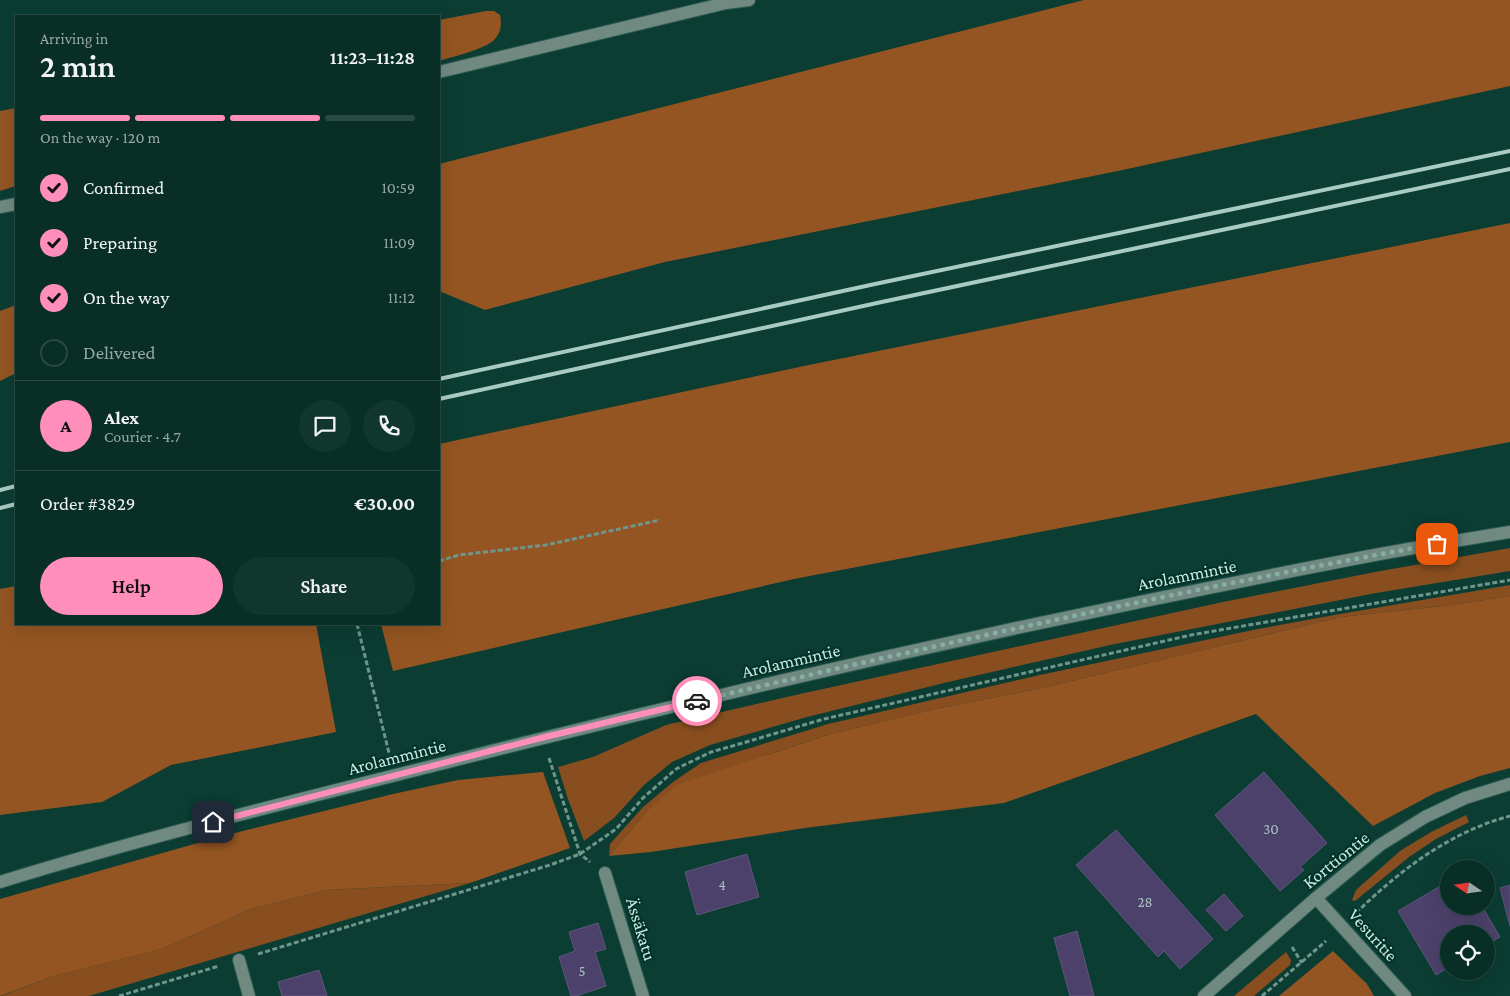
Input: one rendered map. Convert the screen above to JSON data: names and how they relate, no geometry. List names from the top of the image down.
{
  "streets": {
    "street": [
      "Arolammintie",
      "Korttiontie",
      "Ässäkatu",
      "Vesuritie"
    ]
  },
  "crossings": [
    ["Korttiontie", "Vesuritie"]
  ],
  "house_numbers": [
    "30",
    "4",
    "28",
    "5"
  ],
  "north": "left",
  "page": {
    "heading": ["2 min", "Arriving in", "11:23–11:28"],
    "panel": [
      "Alex",
      "Courier · 4.7",
      "Order #3829",
      "€30.00"
    ],
    "bar": "On the way · 120 m",
    "list": [
      ["Confirmed", "10:59"],
      ["Preparing", "11:09"],
      ["On the way", "11:12"],
      "Delivered"
    ],
    "round": "A",
    "buttons": ["Help", "Share"]
  }
}
